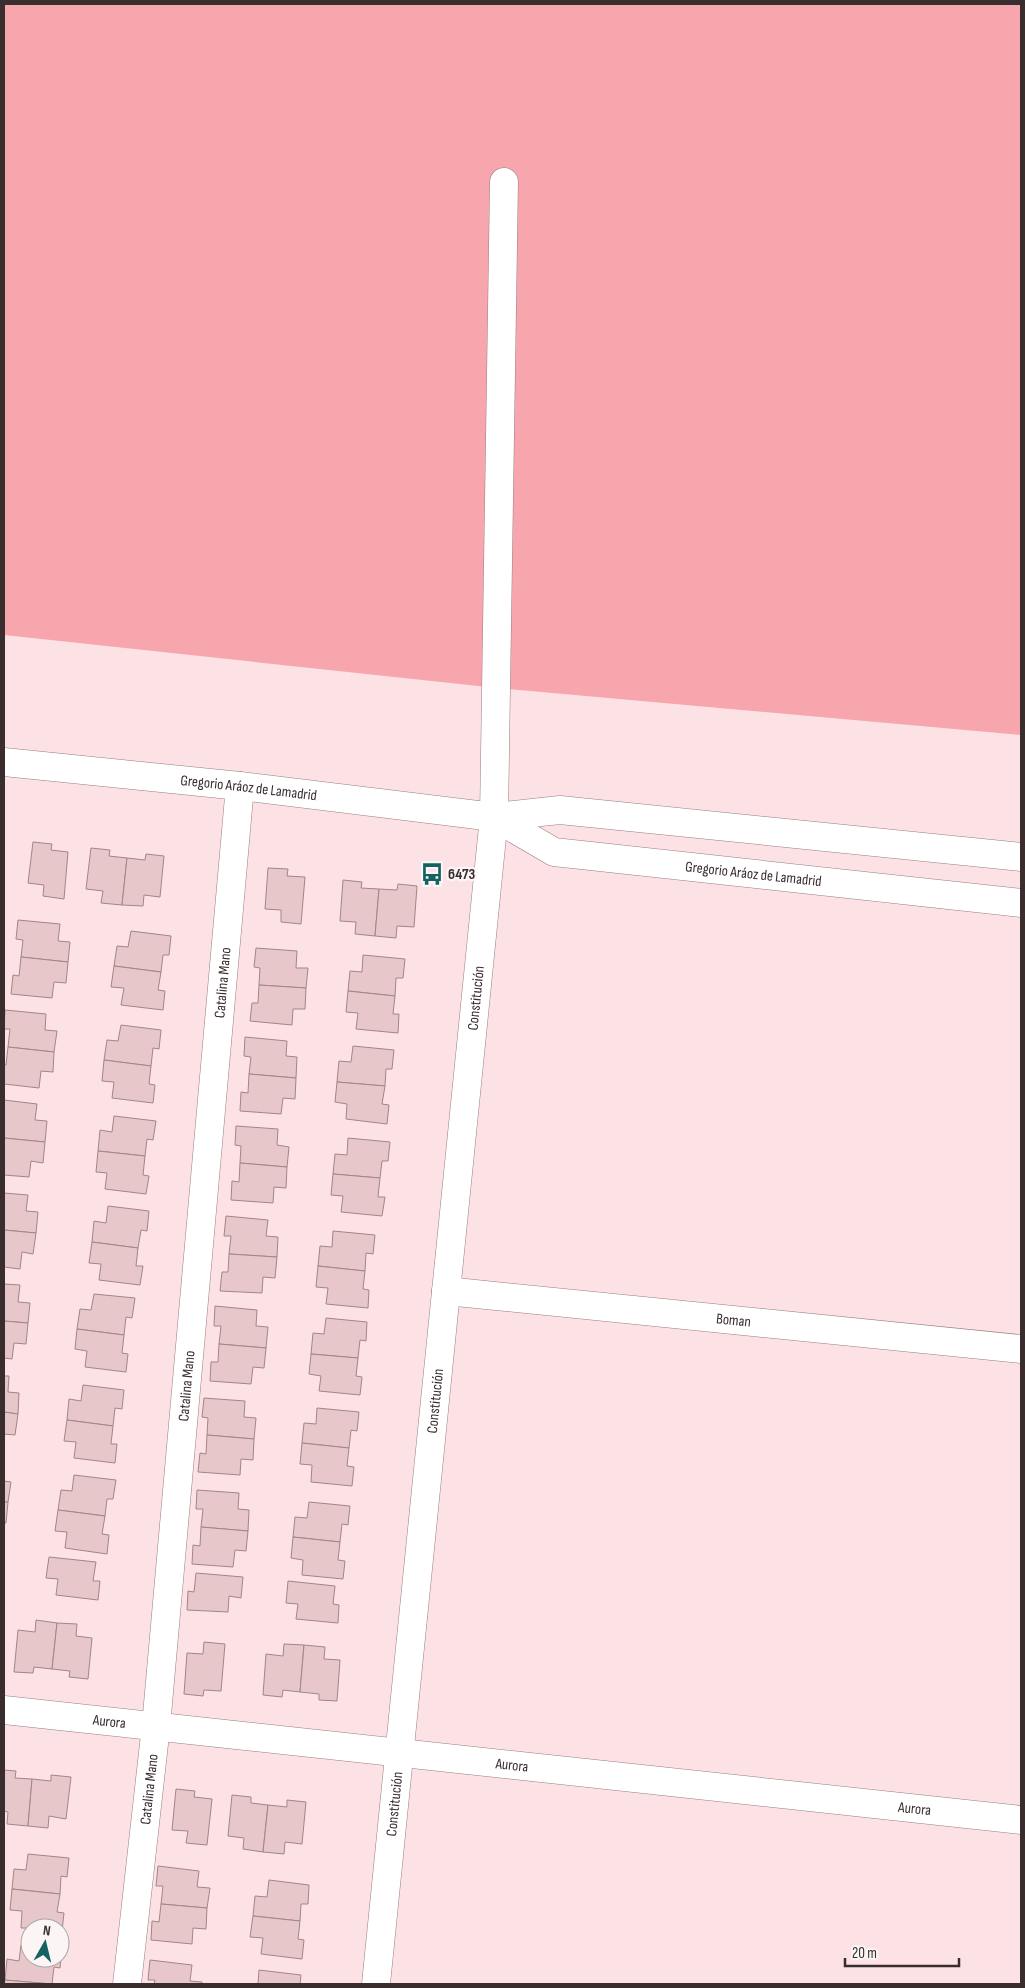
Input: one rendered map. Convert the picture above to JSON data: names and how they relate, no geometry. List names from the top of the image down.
{
  "streets": {
    "street": [
      "Gregorio Aráoz de Lamadrid",
      "Catalina Mano",
      "Constitución",
      "Boman",
      "Aurora"
    ]
  },
  "crossings": [
    ["Gregorio Aráoz de Lamadrid", "Catalina Mano"],
    ["Gregorio Aráoz de Lamadrid", "Constitución"],
    ["Catalina Mano", "Aurora"],
    ["Constitución", "Boman"],
    ["Constitución", "Aurora"]
  ],
  "places": {
    "bus stop": ["6473"]
  },
  "scale_bar": "20 m",
  "north": "top"
}
